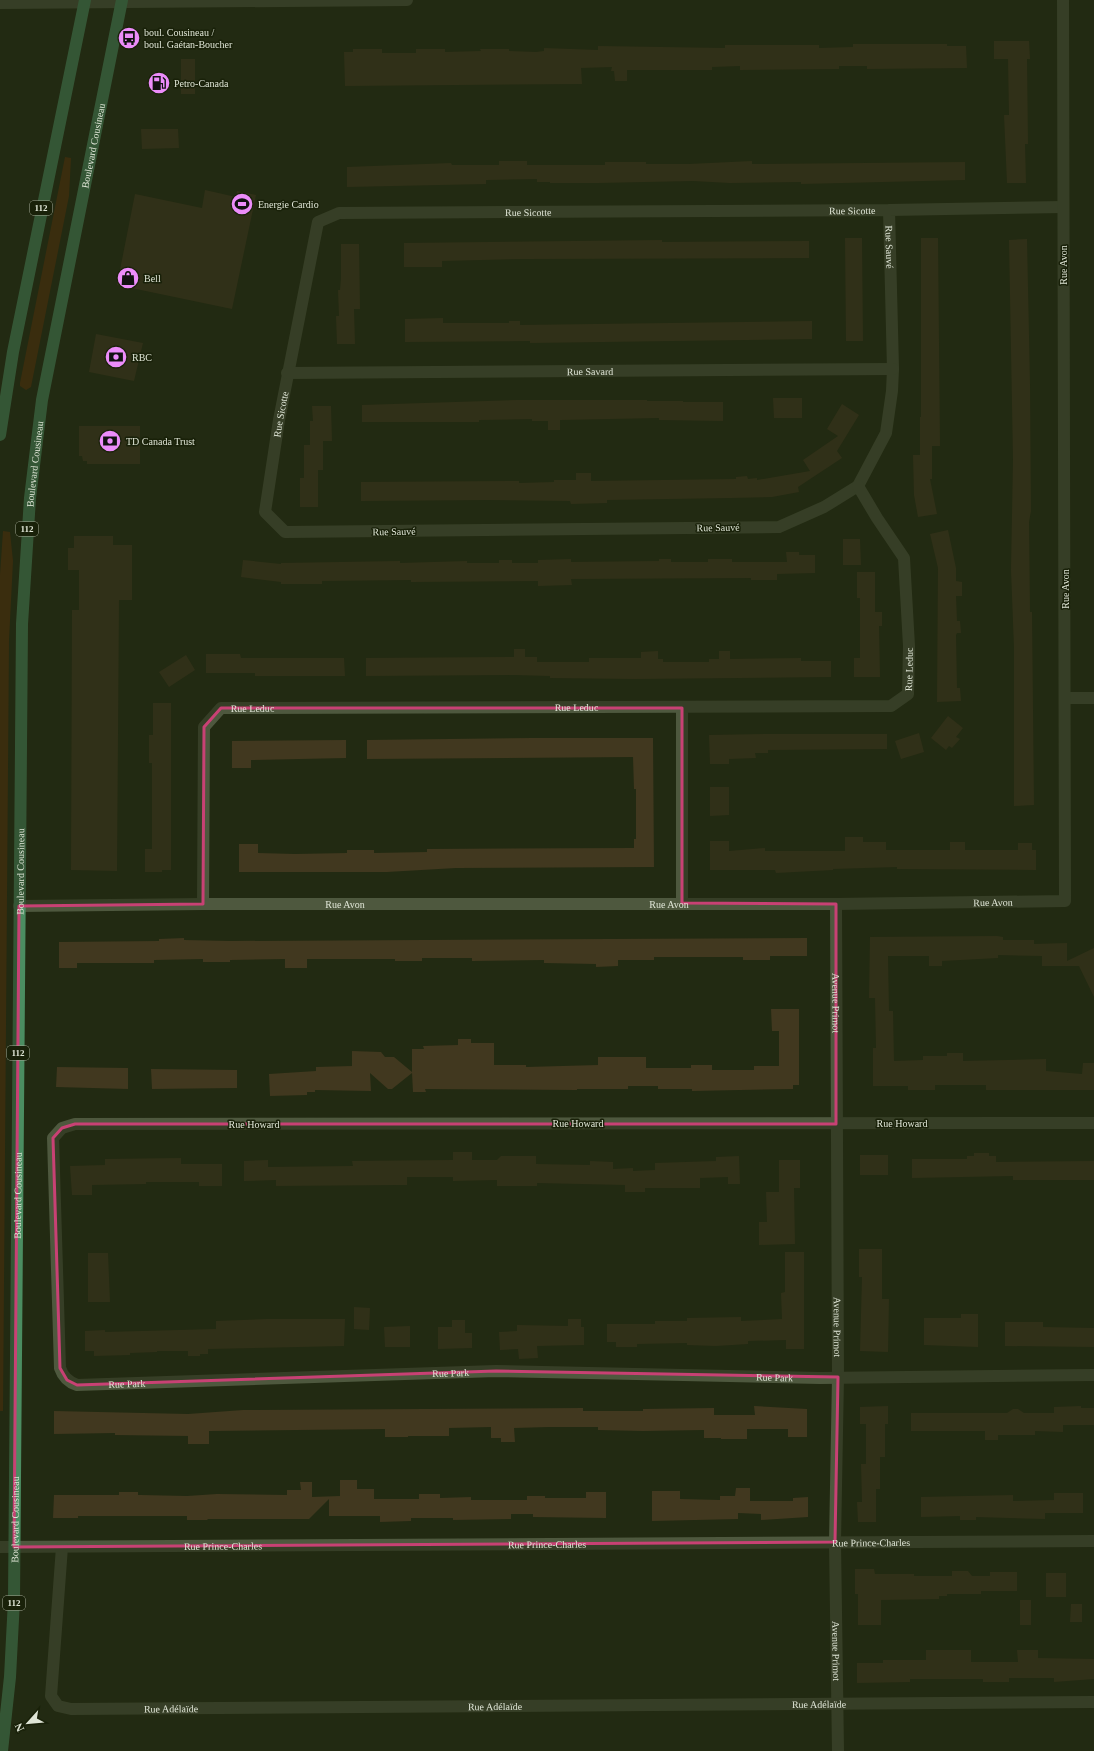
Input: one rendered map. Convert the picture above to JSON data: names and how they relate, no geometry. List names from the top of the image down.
{
  "streets": {
    "main road": ["Boulevard Cousineau", "112"],
    "street": [
      "Rue Sicotte",
      "Rue Sauvé",
      "Rue Avon",
      "Rue Savard",
      "Rue Leduc",
      "Avenue Primot",
      "Rue Howard",
      "Rue Park",
      "Rue Prince-Charles",
      "Rue Adélaïde"
    ]
  },
  "crossings": [
    ["Boulevard Cousineau", "Rue Avon"],
    ["Boulevard Cousineau", "Rue Prince-Charles"],
    ["Rue Sicotte", "Rue Sauvé"],
    ["Rue Sicotte", "Rue Avon"],
    ["Rue Sicotte", "Rue Savard"],
    ["Rue Sauvé", "Rue Savard"],
    ["Rue Sauvé", "Rue Leduc"],
    ["Rue Avon", "Rue Leduc"],
    ["Rue Avon", "Avenue Primot"],
    ["Avenue Primot", "Rue Howard"],
    ["Avenue Primot", "Rue Park"],
    ["Avenue Primot", "Rue Prince-Charles"],
    ["Avenue Primot", "Rue Adélaïde"],
    ["Rue Howard", "Rue Park"],
    ["Rue Prince-Charles", "Rue Adélaïde"]
  ],
  "places": {
    "bus stop": ["boul. Cousineau / boul. Gaétan-Boucher"],
    "fuel station": ["Petro-Canada"],
    "sports": ["Energie Cardio"],
    "shop": ["Bell"],
    "bank": ["RBC", "TD Canada Trust"]
  },
  "north": "bottom left"
}
